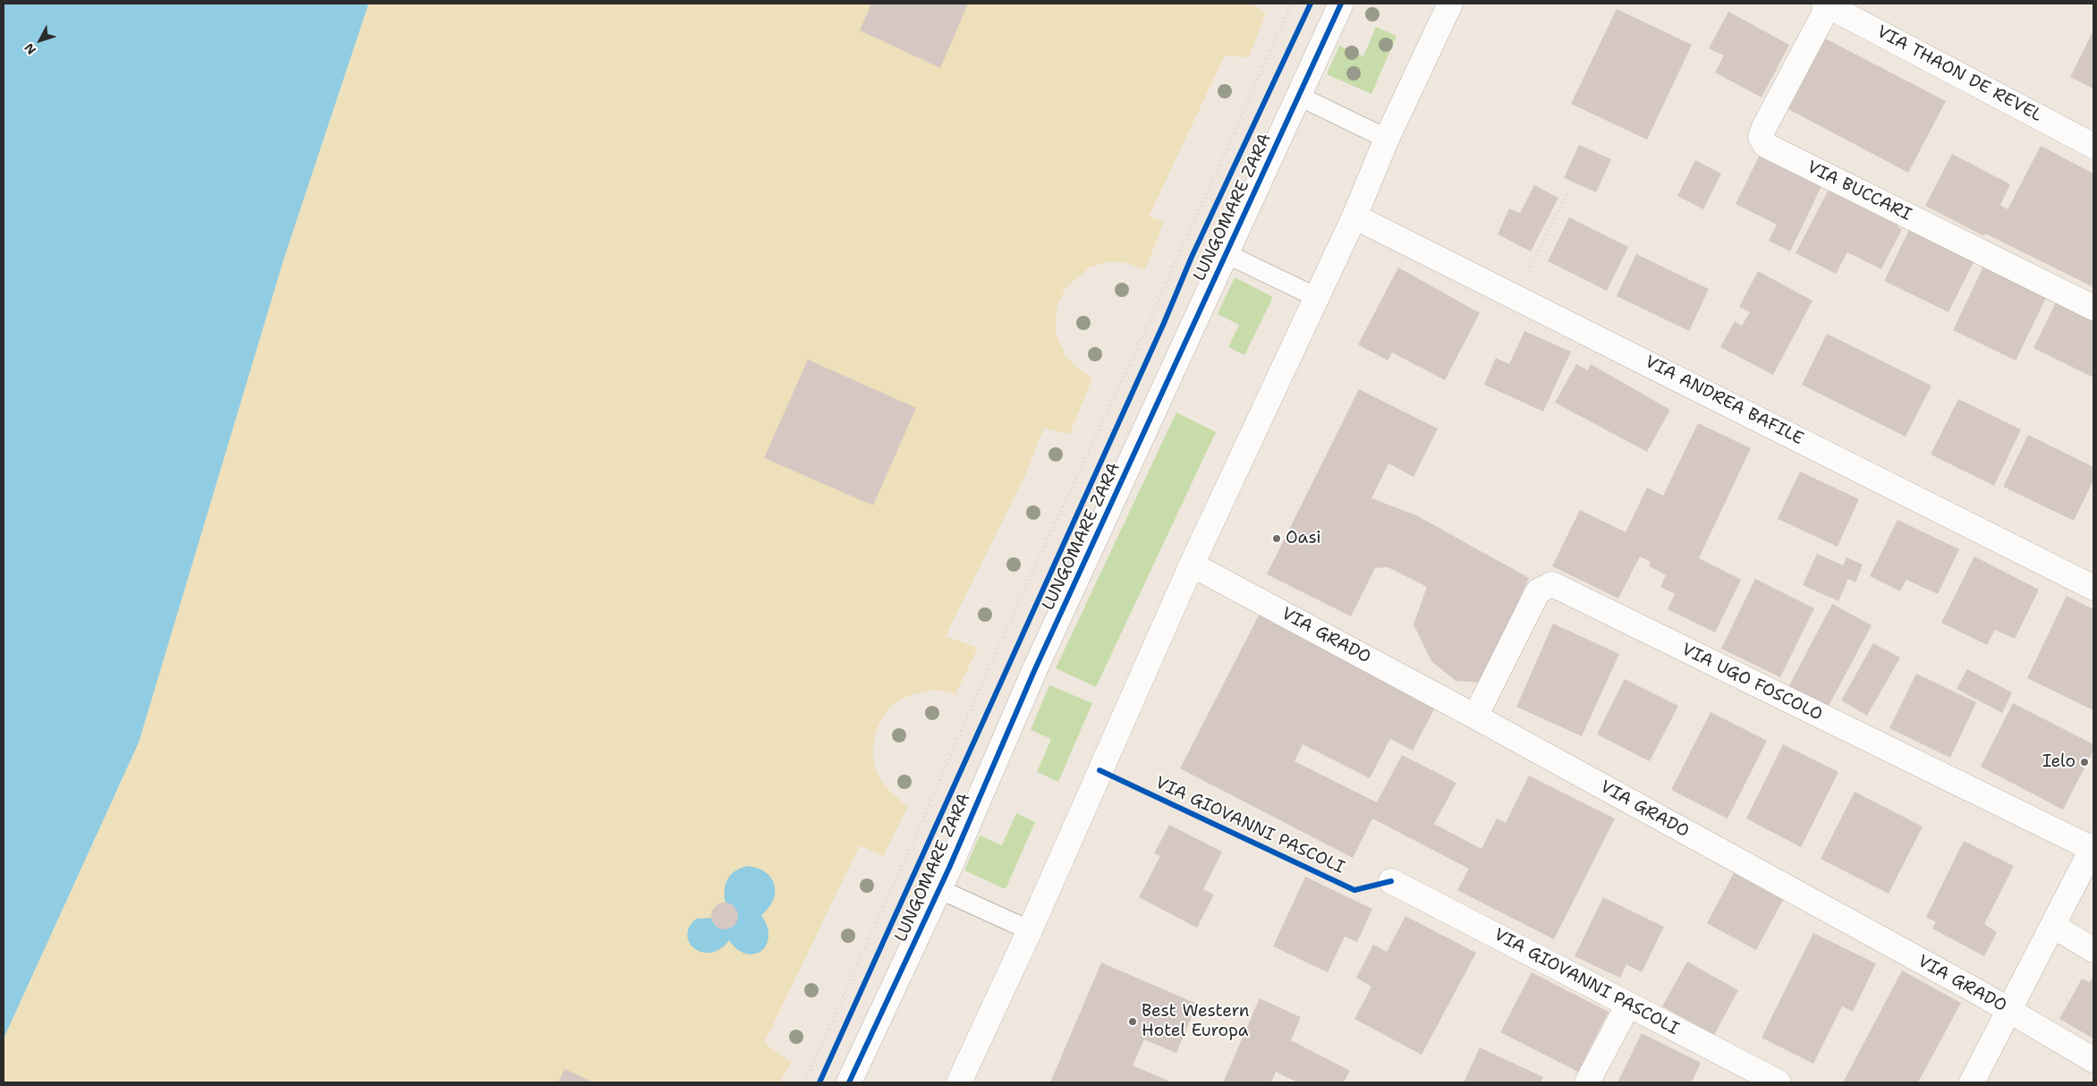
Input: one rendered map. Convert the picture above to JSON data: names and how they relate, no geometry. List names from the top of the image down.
{
  "streets": {
    "street": [
      "VIA THAON DE REVEL",
      "VIA BUCCARI",
      "LUNGOMARE ZARA",
      "VIA ANDREA BAFILE",
      "VIA GRADO",
      "VIA UGO FOSCOLO",
      "VIA GIOVANNI PASCOLI"
    ]
  },
  "crossings": [
    ["VIA THAON DE REVEL", "VIA BUCCARI"],
    ["VIA GRADO", "VIA UGO FOSCOLO"]
  ],
  "places": ["Oasi", "Ielo", "Best Western Hotel Europa"],
  "north": "bottom left"
}
